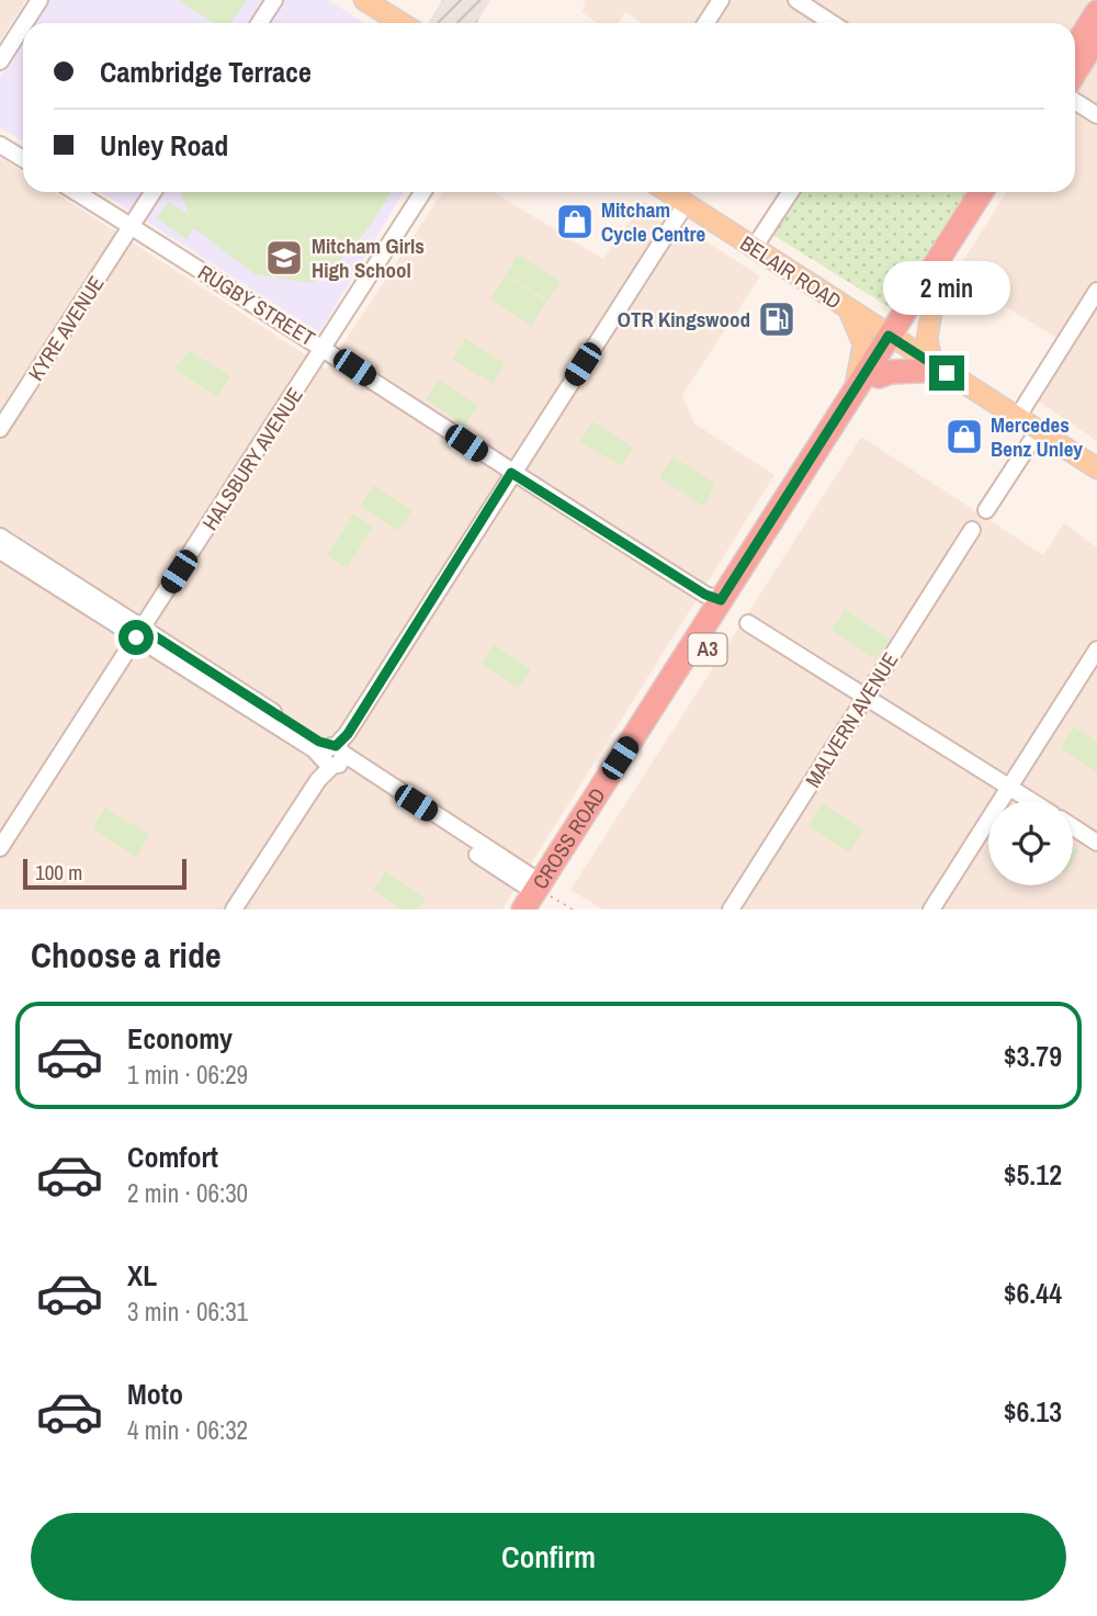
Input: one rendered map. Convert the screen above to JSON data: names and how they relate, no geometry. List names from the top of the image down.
{
  "streets": {
    "highway": ["A3", "CROSS ROAD"],
    "main road": ["BELAIR ROAD"],
    "street": [
      "RUGBY STREET",
      "KYRE AVENUE",
      "HALSBURY AVENUE",
      "MALVERN AVENUE"
    ]
  },
  "crossings": [
    ["BELAIR ROAD", "CROSS ROAD"],
    ["RUGBY STREET", "KYRE AVENUE"],
    ["RUGBY STREET", "HALSBURY AVENUE"],
    ["RUGBY STREET", "CROSS ROAD"]
  ],
  "places": {
    "shop": ["Mitcham Cycle Centre", "Mercedes Benz Unley"],
    "school or university": ["Mitcham Girls High School"],
    "fuel station": ["OTR Kingswood"]
  },
  "scale_bar": "100 m",
  "page": {
    "banner": ["Cambridge Terrace", "Unley Road"],
    "bubble": "2 min",
    "scale": "100 m",
    "heading": "Choose a ride",
    "list": [
      {
        "name": "Economy",
        "note": "1 min · 06:29",
        "value": "$3.79"
      },
      {
        "name": "Comfort",
        "note": "2 min · 06:30",
        "value": "$5.12"
      },
      {
        "name": "XL",
        "note": "3 min · 06:31",
        "value": "$6.44"
      },
      {
        "name": "Moto",
        "note": "4 min · 06:32",
        "value": "$6.13"
      }
    ],
    "buttons": "Confirm"
  }
}
